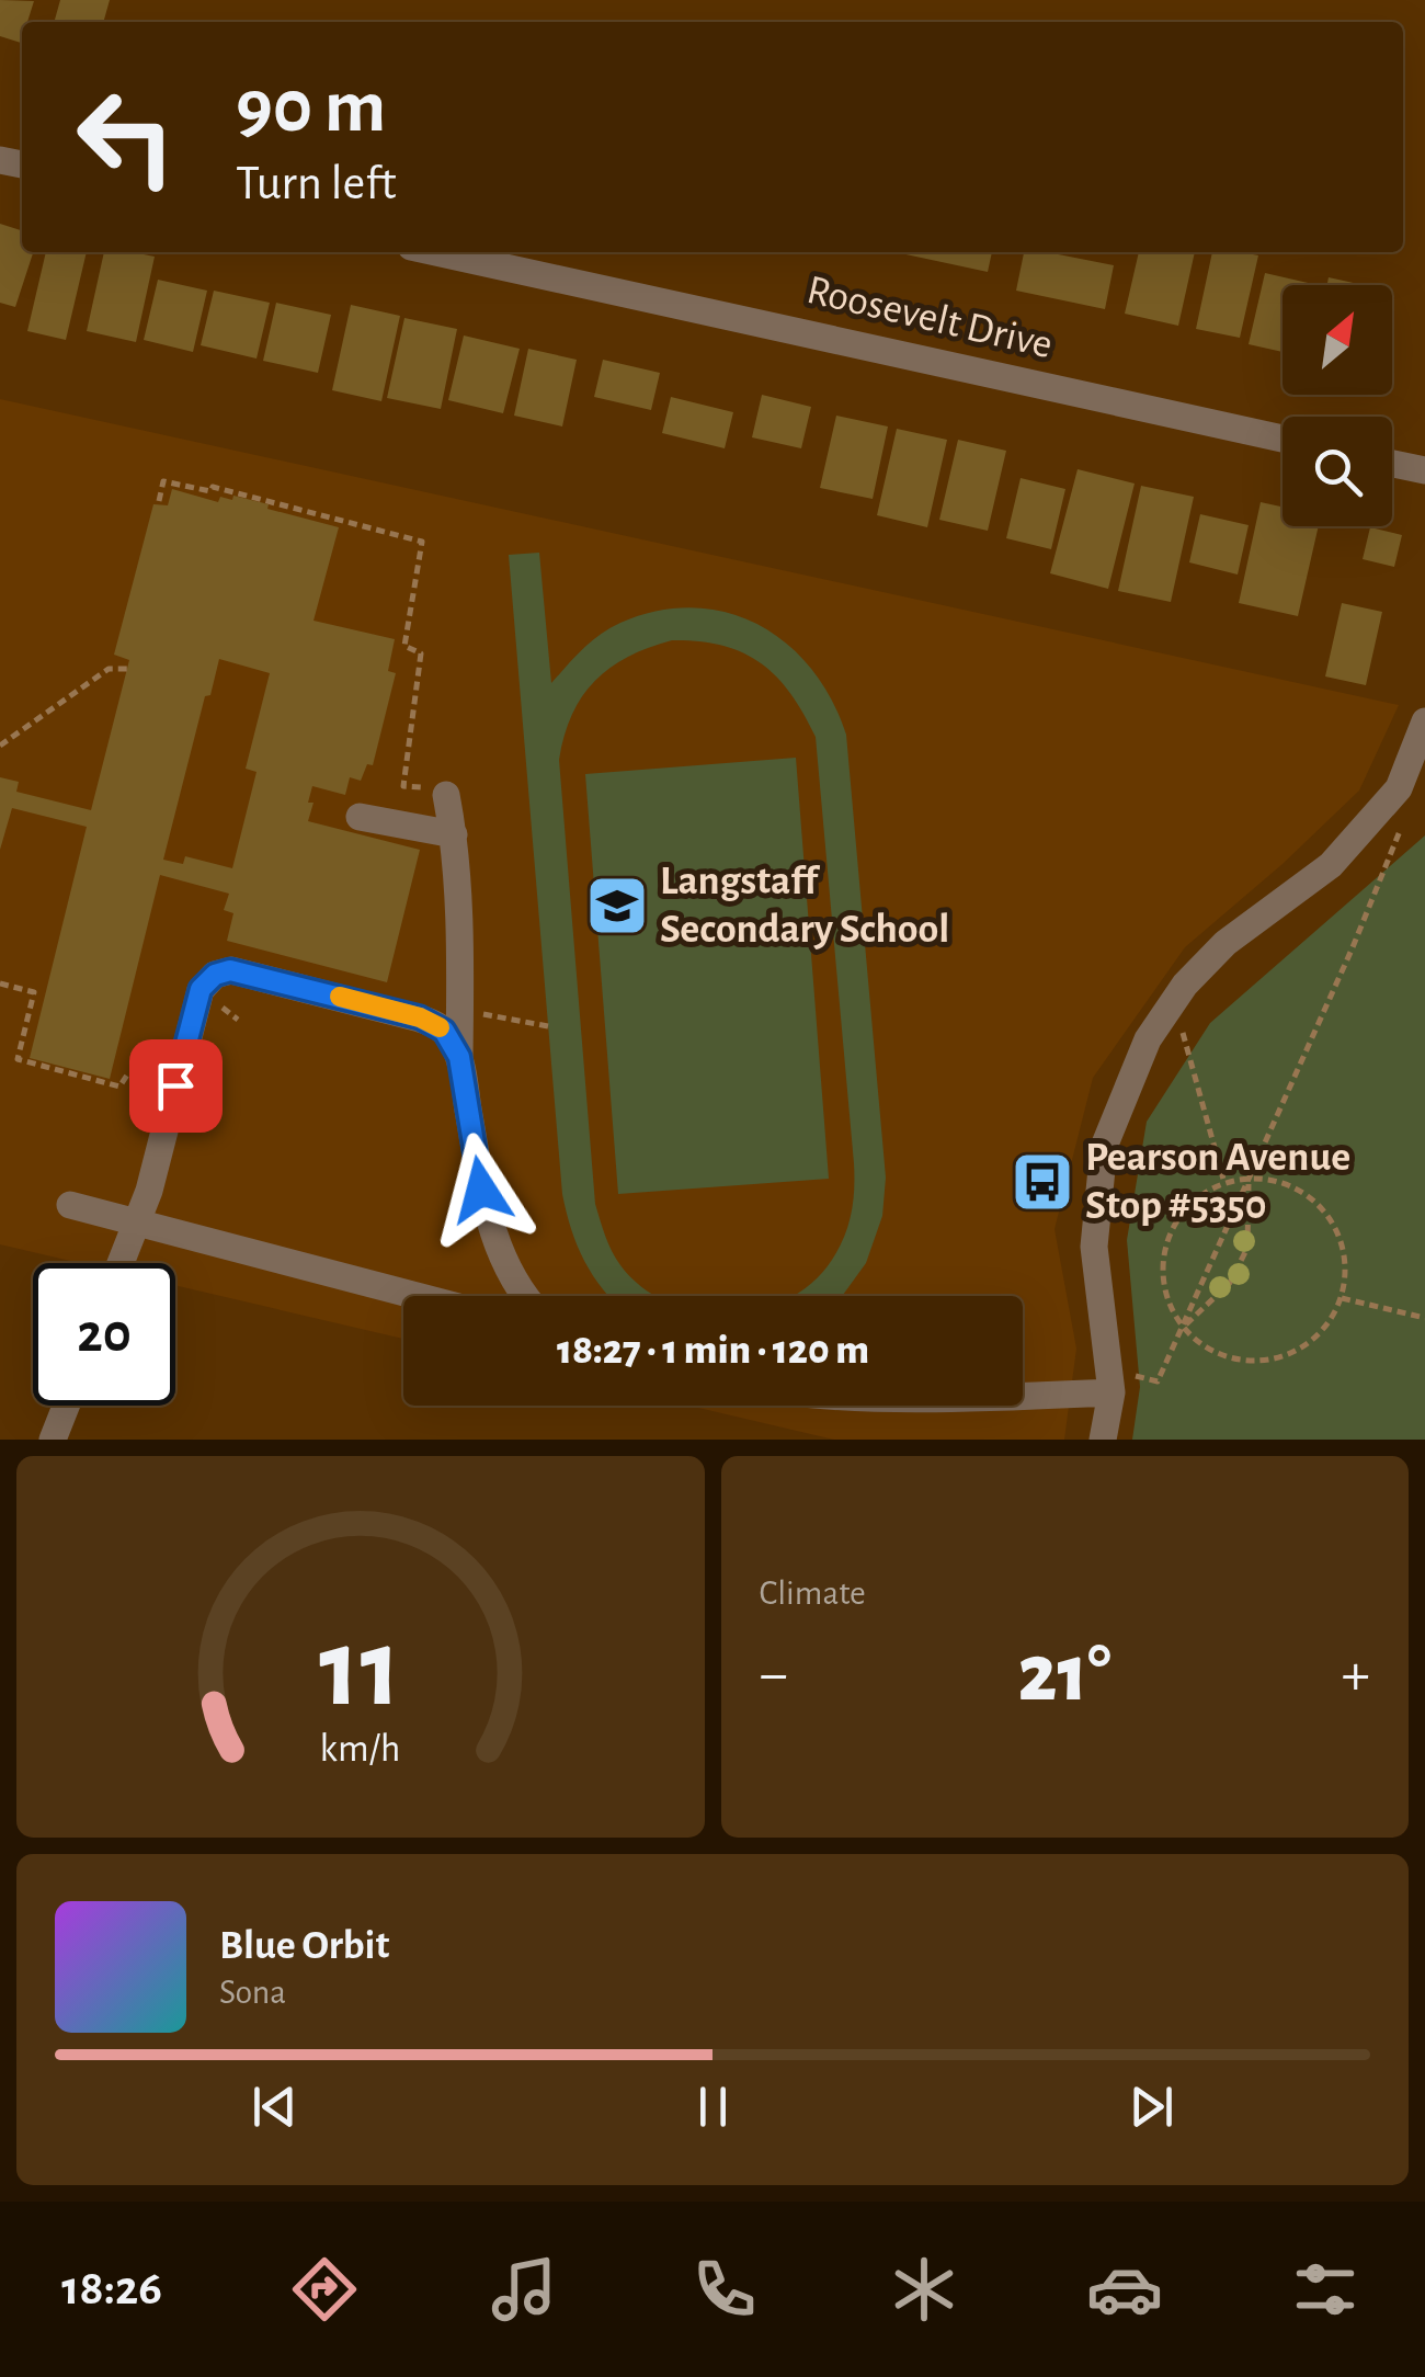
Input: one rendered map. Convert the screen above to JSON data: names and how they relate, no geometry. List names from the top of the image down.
{
  "streets": {
    "street": ["Roosevelt Drive"]
  },
  "places": {
    "school or university": ["Langstaff Secondary School"],
    "bus stop": ["Pearson Avenue Stop #5350"]
  },
  "north": "top right",
  "page": {
    "turn": ["90 m", "Turn left"],
    "limit": "20",
    "trip": "18:27 · 1 min · 120 m",
    "tile": "Climate",
    "heat": ["−", "21°", "+"],
    "song": ["Blue Orbit", "Sona"],
    "tabs": "18:26",
    "gauge": ["11", "km/h"]
  }
}
